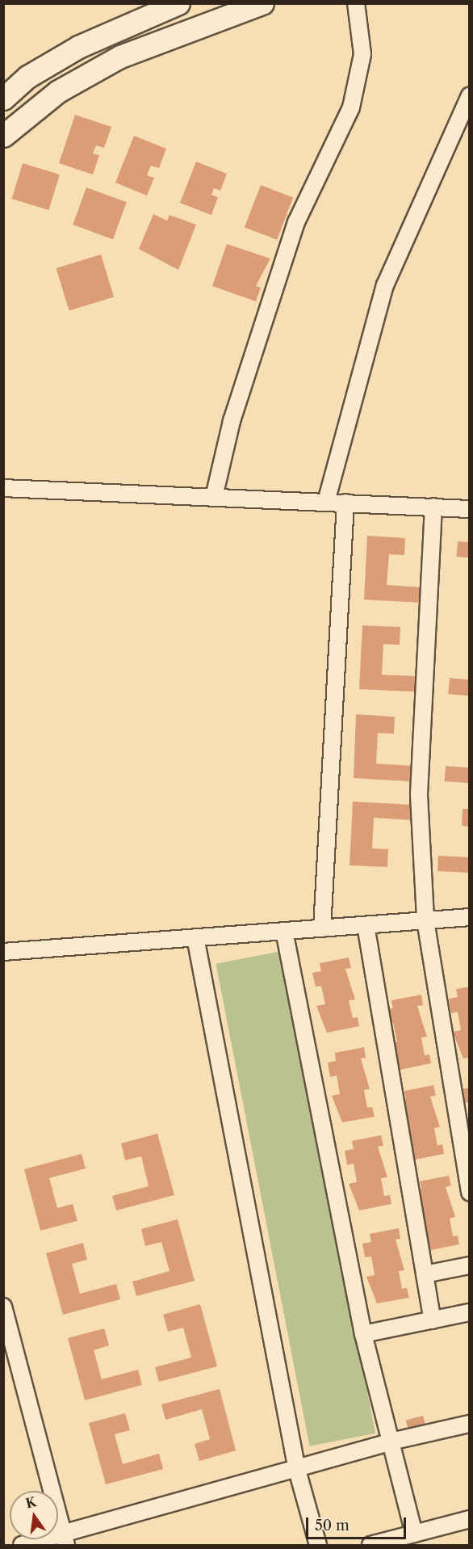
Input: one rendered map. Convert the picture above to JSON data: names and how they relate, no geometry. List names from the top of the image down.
{
  "scale_bar": "50 m",
  "north": "top"
}
